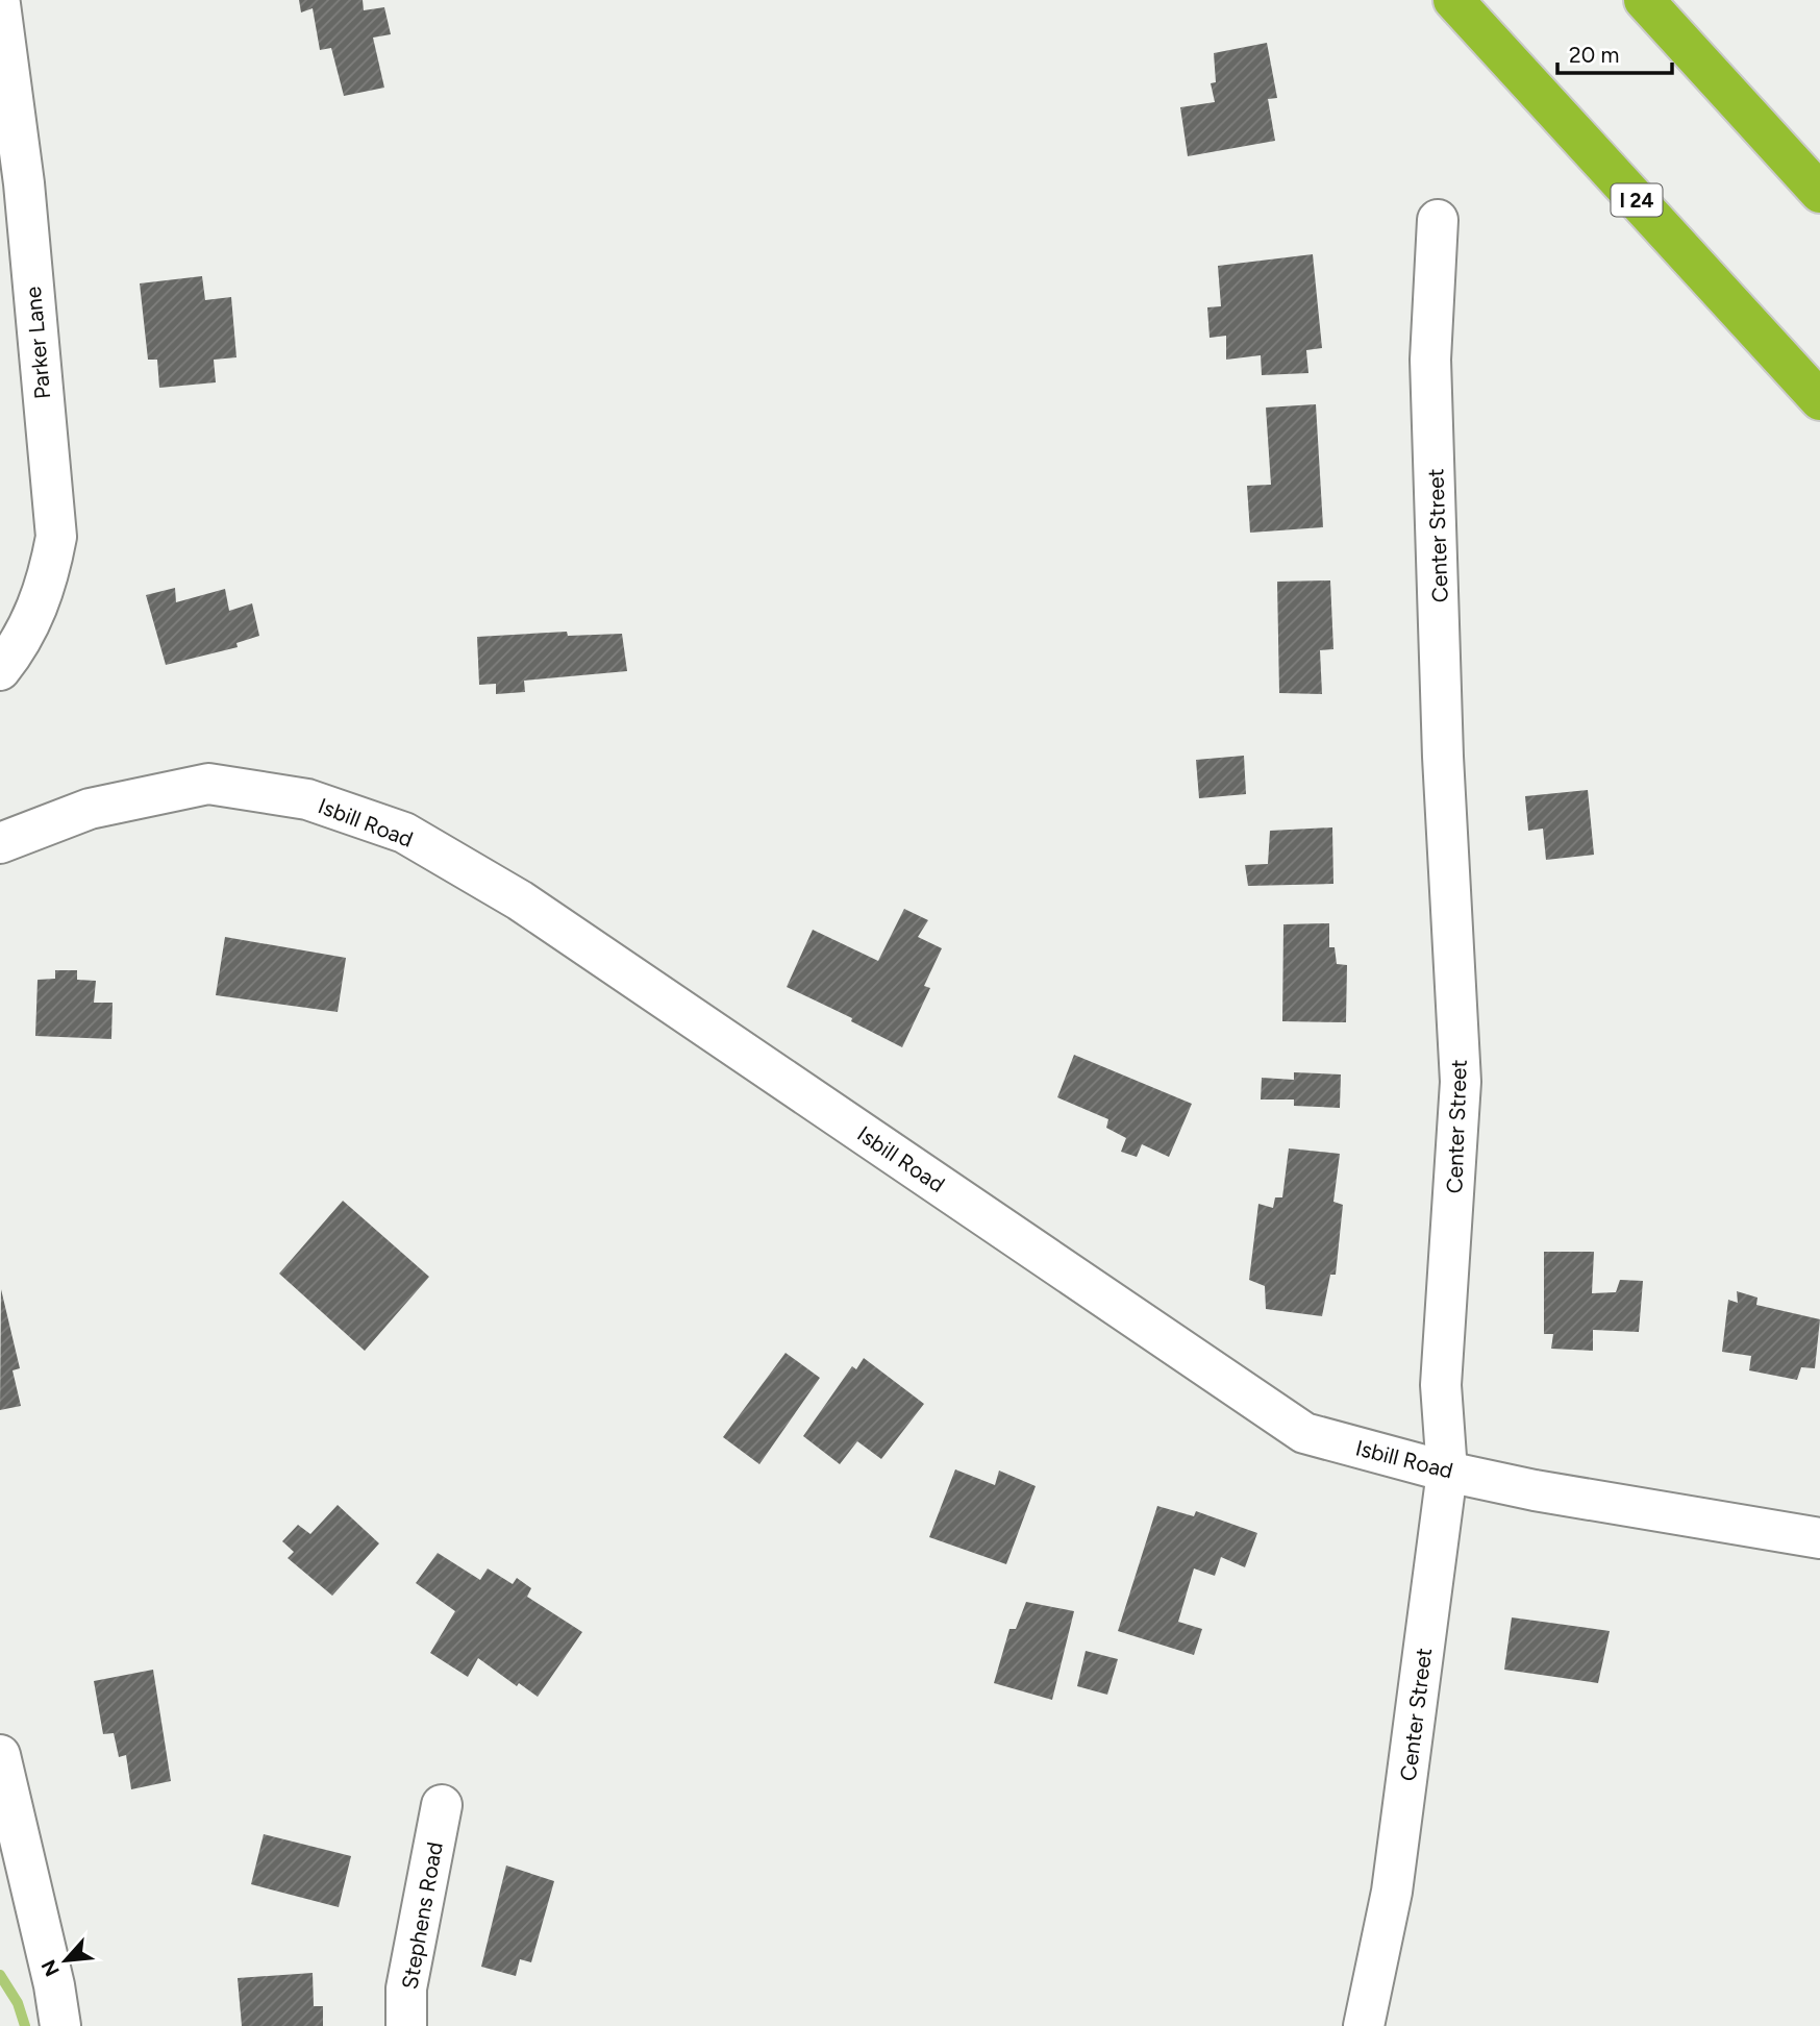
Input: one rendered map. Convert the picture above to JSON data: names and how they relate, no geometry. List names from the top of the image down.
{
  "streets": {
    "highway": ["I 24"],
    "street": [
      "Parker Lane",
      "Center Street",
      "Isbill Road",
      "Stephens Road"
    ]
  },
  "crossings": [
    ["Center Street", "Isbill Road"]
  ],
  "scale_bar": "20 m",
  "north": "bottom left"
}
